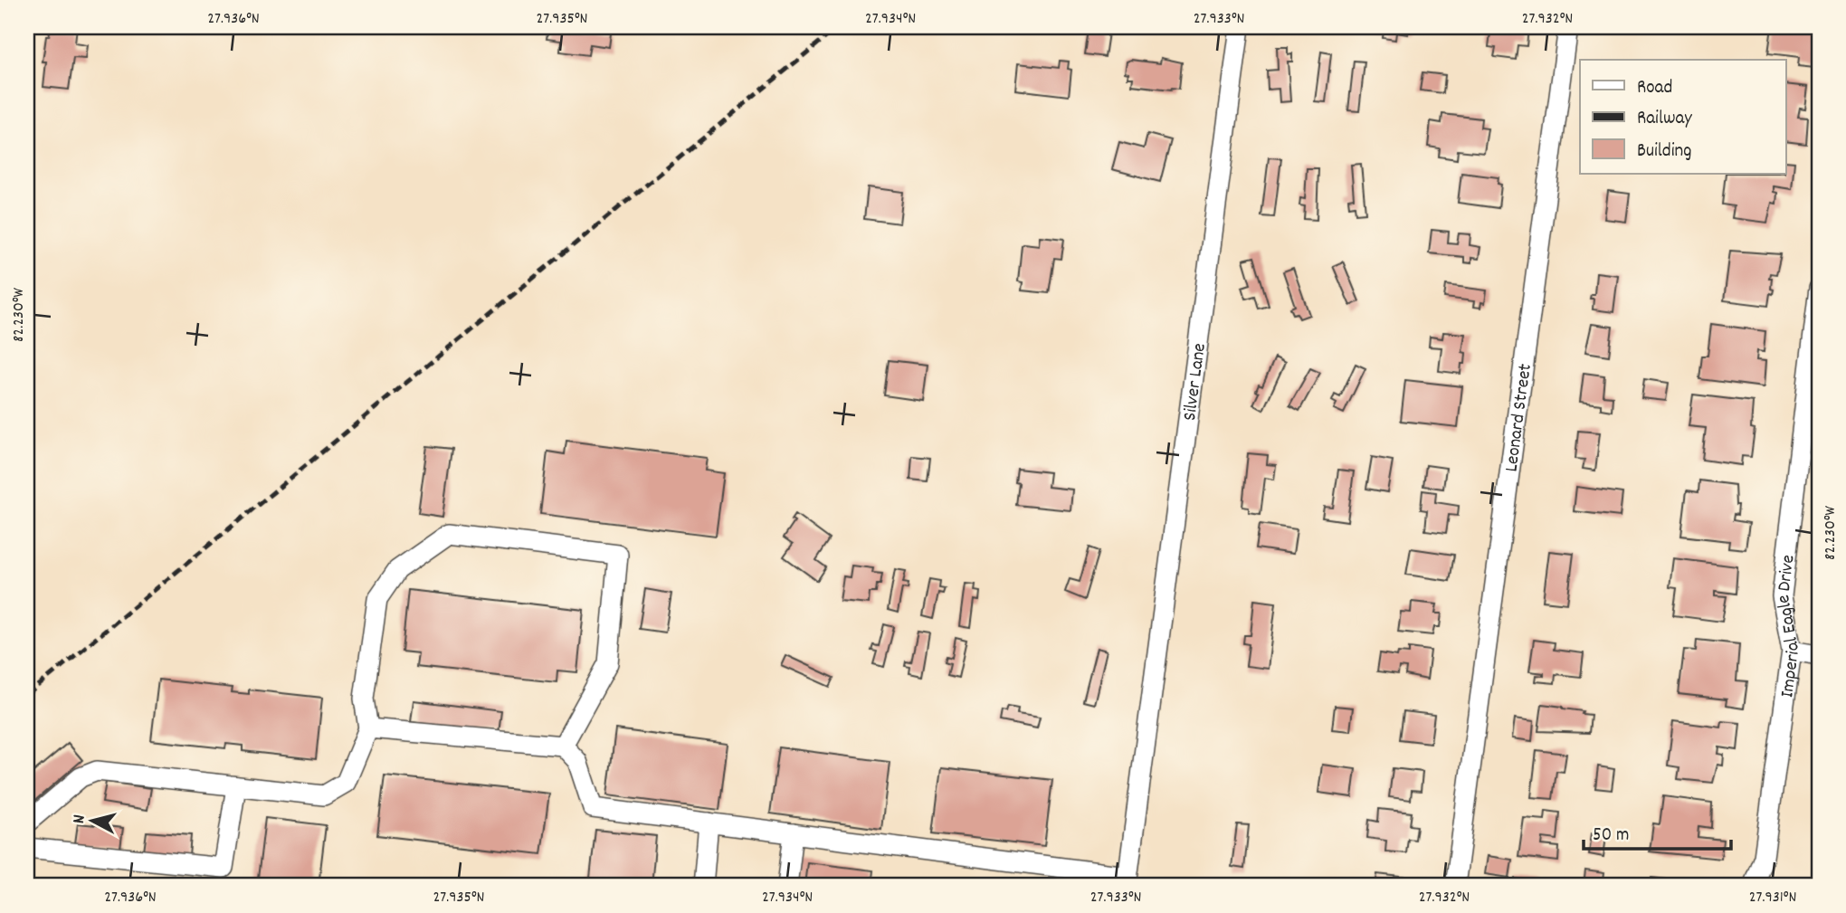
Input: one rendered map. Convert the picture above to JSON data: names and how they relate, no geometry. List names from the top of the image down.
{
  "streets": {
    "street": ["Silver Lane", "Leonard Street", "Imperial Eagle Drive"]
  },
  "legend": ["Road", "Railway", "Building"],
  "scale_bar": "50 m",
  "north": "left",
  "coordinates": [
    "27.936°N",
    "27.935°N",
    "27.934°N",
    "27.933°N",
    "27.932°N",
    "82.230°W",
    "27.931°N"
  ]
}
